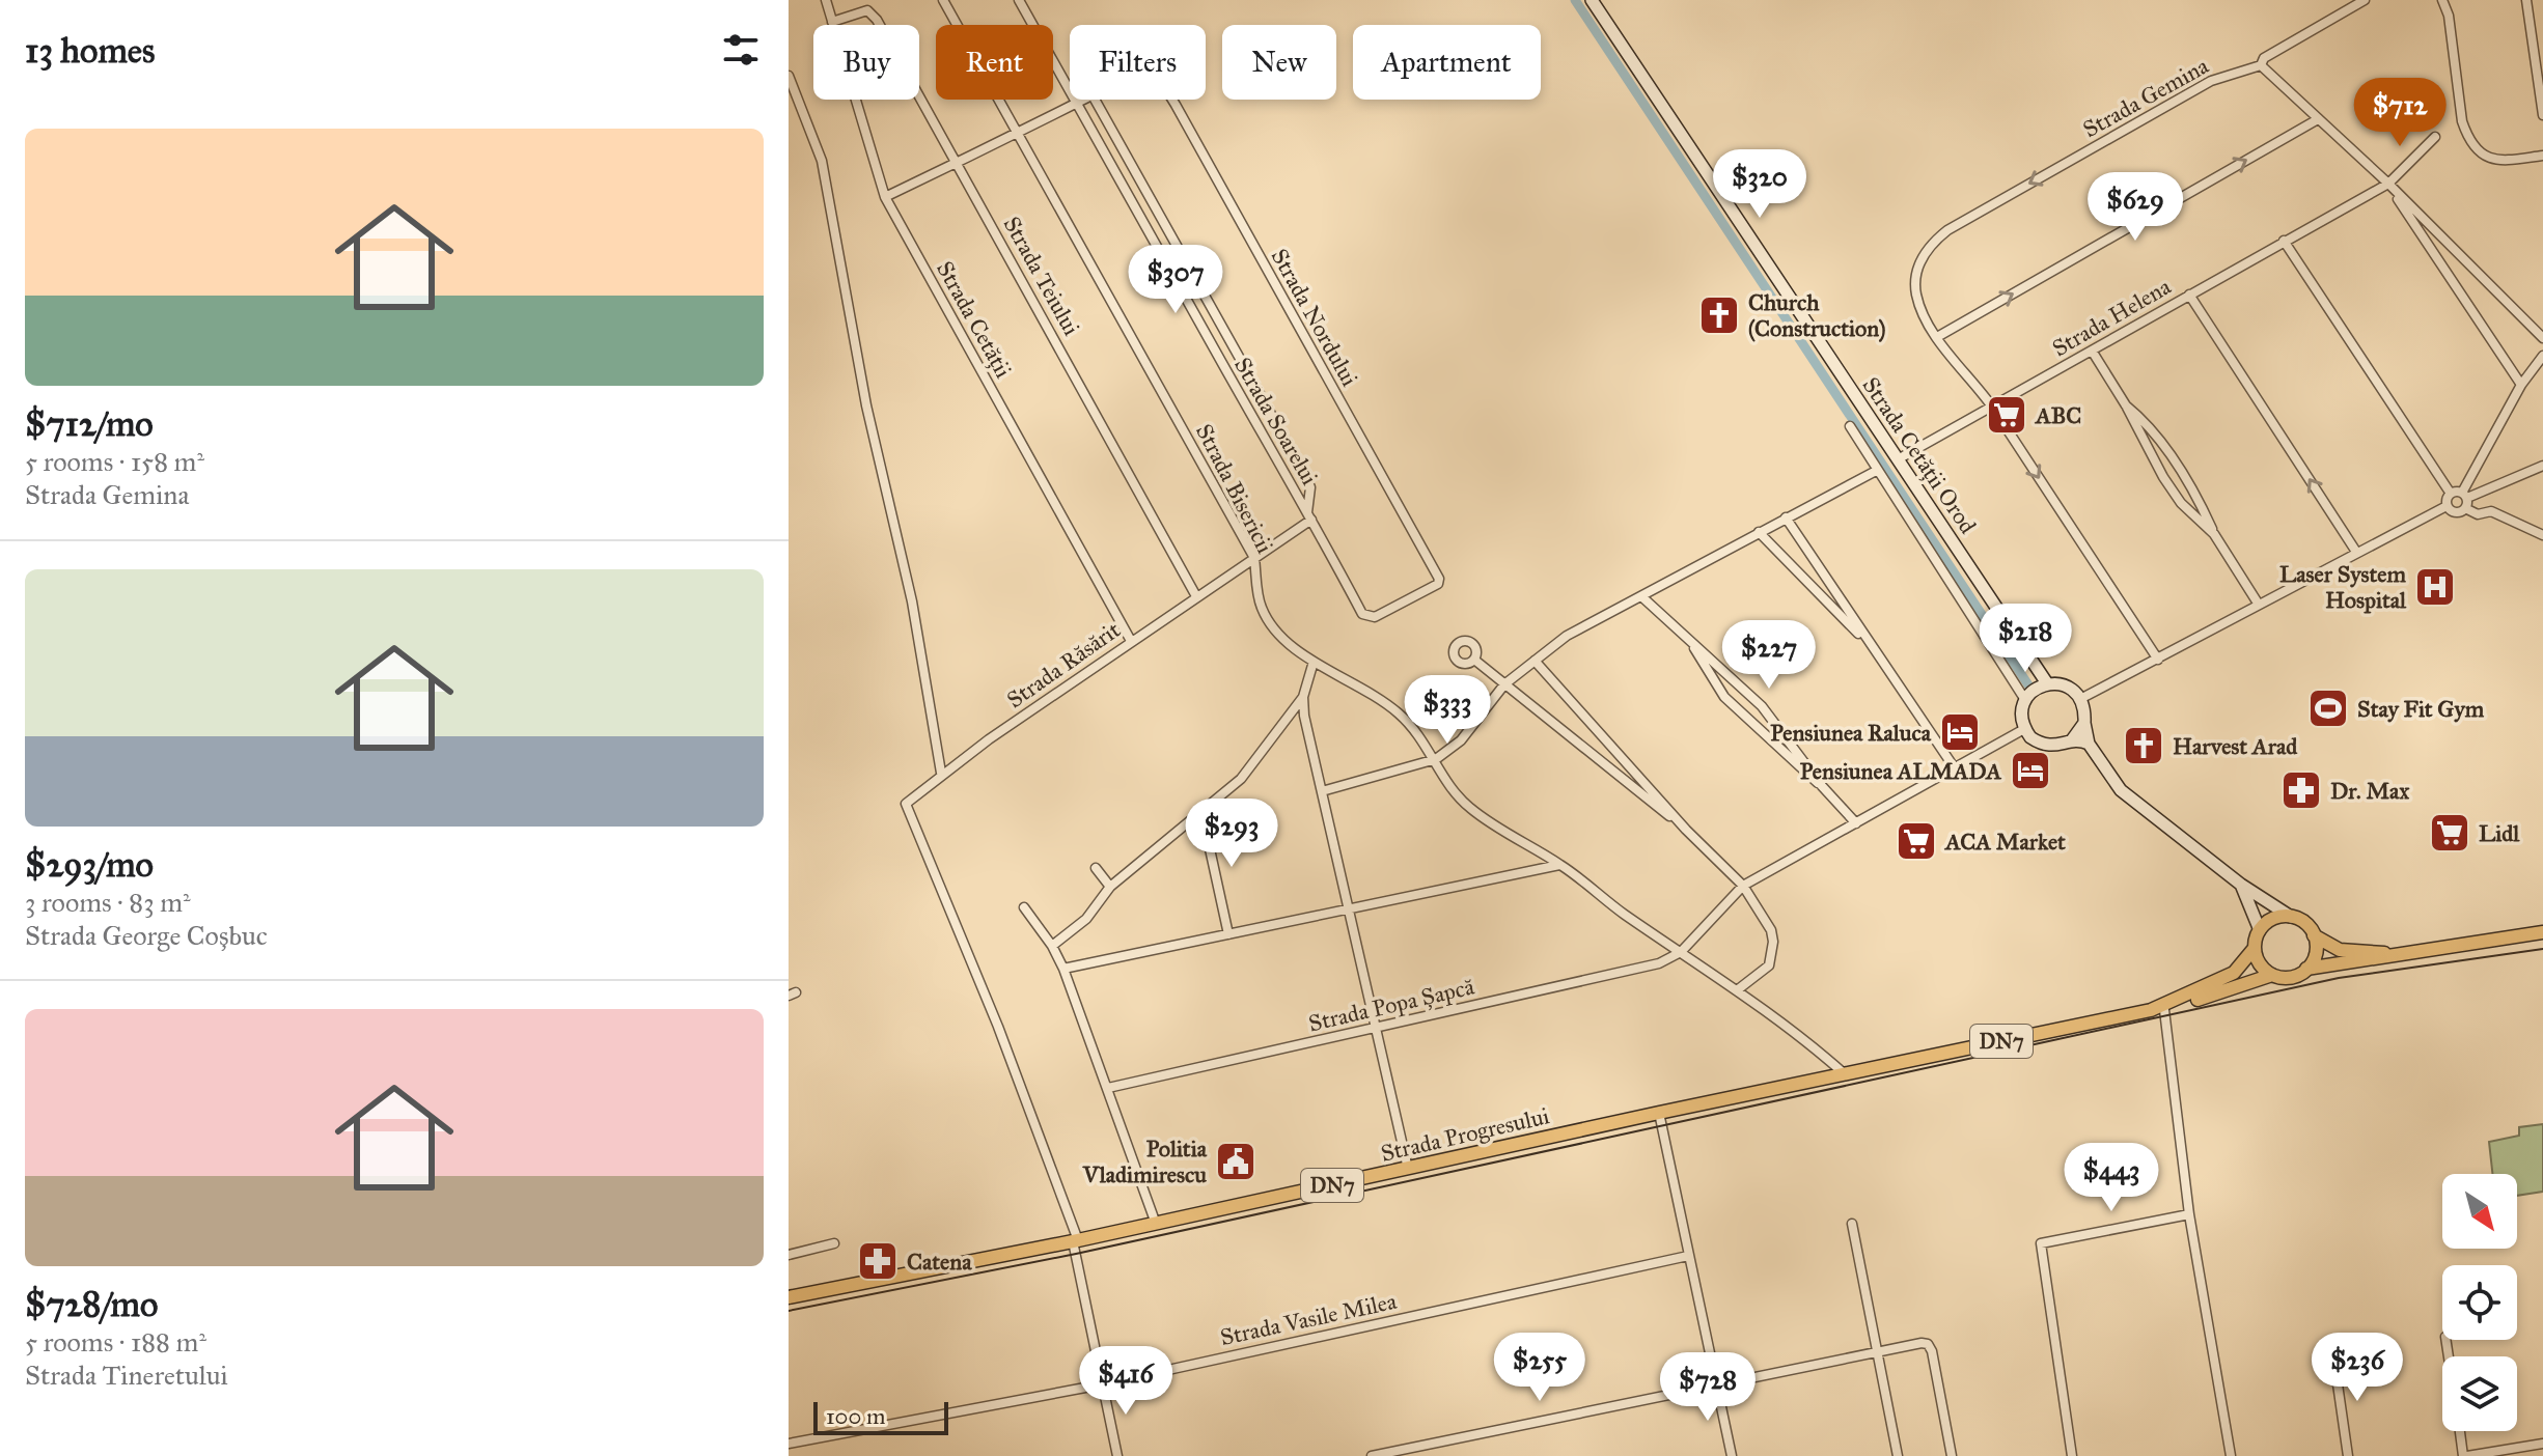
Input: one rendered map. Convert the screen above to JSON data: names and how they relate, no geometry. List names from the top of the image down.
{
  "streets": {
    "main road": ["DN7", "Strada Progresului"],
    "street": [
      "Strada Gemina",
      "Strada Teiului",
      "Strada Nordului",
      "Strada Helena",
      "Strada Cetății",
      "Strada Soarelui",
      "Strada Cetății Orod",
      "Strada Bisericii",
      "Strada Răsărit",
      "Strada Popa Șapcă",
      "Strada Vasile Milea"
    ]
  },
  "crossings": [
    ["Strada Gemina", "Strada Helena"],
    ["Strada Teiului", "Strada Nordului"],
    ["Strada Teiului", "Strada Cetății"],
    ["Strada Teiului", "Strada Răsărit"],
    ["Strada Nordului", "Strada Cetății"],
    ["Strada Nordului", "Strada Soarelui"],
    ["Strada Nordului", "Strada Bisericii"],
    ["Strada Helena", "Strada Cetății Orod"],
    ["Strada Cetății", "Strada Răsărit"],
    ["Strada Soarelui", "Strada Răsărit"],
    ["Strada Bisericii", "Strada Răsărit"],
    ["Strada Bisericii", "Strada Popa Șapcă"],
    ["Strada Bisericii", "Strada Progresului"],
    ["Strada Răsărit", "Strada Progresului"],
    ["DN7", "Strada Progresului"]
  ],
  "places": {
    "church": ["Church (Construction)", "Harvest Arad"],
    "supermarket": ["ABC", "Lidl", "ACA Market"],
    "hospital": ["Laser System Hospital"],
    "sports": ["Stay Fit Gym"],
    "hotel": ["Pensiunea Raluca", "Pensiunea ALMADA"],
    "pharmacy": ["Dr. Max", "Catena"],
    "public building": ["Politia Vladimirescu"]
  },
  "scale_bar": "100 m",
  "north": "bottom right",
  "page": {
    "heading": "13 homes",
    "chip": [
      "Buy",
      "Rent",
      "Filters",
      "New",
      "Apartment"
    ],
    "price": [
      "$712",
      "$320",
      "$629",
      "$307",
      "$218",
      "$227",
      "$333",
      "$293",
      "$443",
      "$255",
      "$236",
      "$416",
      "$728"
    ],
    "list": [
      {
        "name": "$712/mo",
        "note": "5 rooms · 158 m² · Strada Gemina"
      },
      {
        "name": "$293/mo",
        "note": "3 rooms · 83 m² · Strada George Coșbuc"
      },
      {
        "name": "$728/mo",
        "note": "5 rooms · 188 m² · Strada Tineretului"
      }
    ],
    "scale": "100 m"
  }
}
